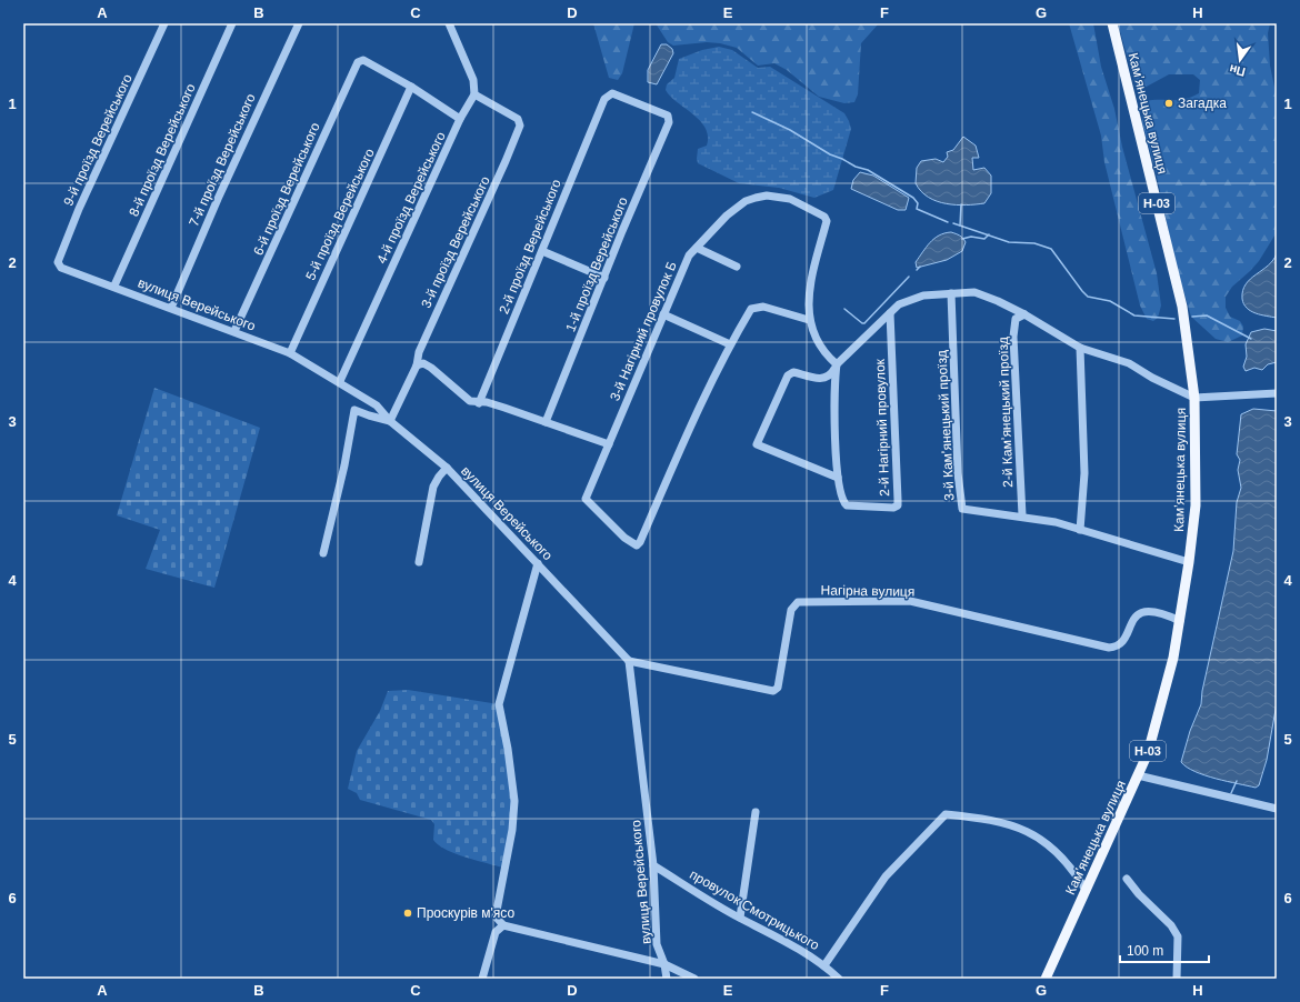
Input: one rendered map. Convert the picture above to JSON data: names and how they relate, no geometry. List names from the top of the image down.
{
  "streets": {
    "main road": ["Камʼянецька вулиця", "Н-03"],
    "street": [
      "9-й проїзд Верейського",
      "8-й проїзд Верейського",
      "7-й проїзд Верейського",
      "6-й проїзд Верейського",
      "4-й проїзд Верейського",
      "5-й проїзд Верейського",
      "3-й проїзд Верейського",
      "2-й проїзд Верейського",
      "1-й проїзд Верейського",
      "вулиця Верейського",
      "3-й Нагірний провулок Б",
      "2-й Камʼянецький проїзд",
      "3-й Камʼянецький проїзд",
      "2-й Нагірний провулок",
      "Нагірна вулиця",
      "провулок Смотрицького"
    ]
  },
  "crossings": [
    ["Камʼянецька вулиця", "3-й Камʼянецький проїзд"],
    ["Камʼянецька вулиця", "Нагірна вулиця"],
    ["9-й проїзд Верейського", "вулиця Верейського"],
    ["8-й проїзд Верейського", "вулиця Верейського"],
    ["7-й проїзд Верейського", "вулиця Верейського"],
    ["6-й проїзд Верейського", "5-й проїзд Верейського"],
    ["6-й проїзд Верейського", "вулиця Верейського"],
    ["4-й проїзд Верейського", "3-й проїзд Верейського"],
    ["4-й проїзд Верейського", "вулиця Верейського"],
    ["5-й проїзд Верейського", "вулиця Верейського"],
    ["3-й проїзд Верейського", "вулиця Верейського"],
    ["2-й проїзд Верейського", "1-й проїзд Верейського"],
    ["вулиця Верейського", "Нагірна вулиця"],
    ["вулиця Верейського", "провулок Смотрицького"],
    ["2-й Камʼянецький проїзд", "3-й Камʼянецький проїзд"]
  ],
  "places": ["Загадка", "Проскурів м'ясо"],
  "scale_bar": "100 m",
  "north": "bottom",
  "grid": {
    "columns": [
      "A",
      "B",
      "C",
      "D",
      "E",
      "F",
      "G",
      "H"
    ],
    "rows": [
      "1",
      "2",
      "3",
      "4",
      "5",
      "6"
    ]
  }
}
